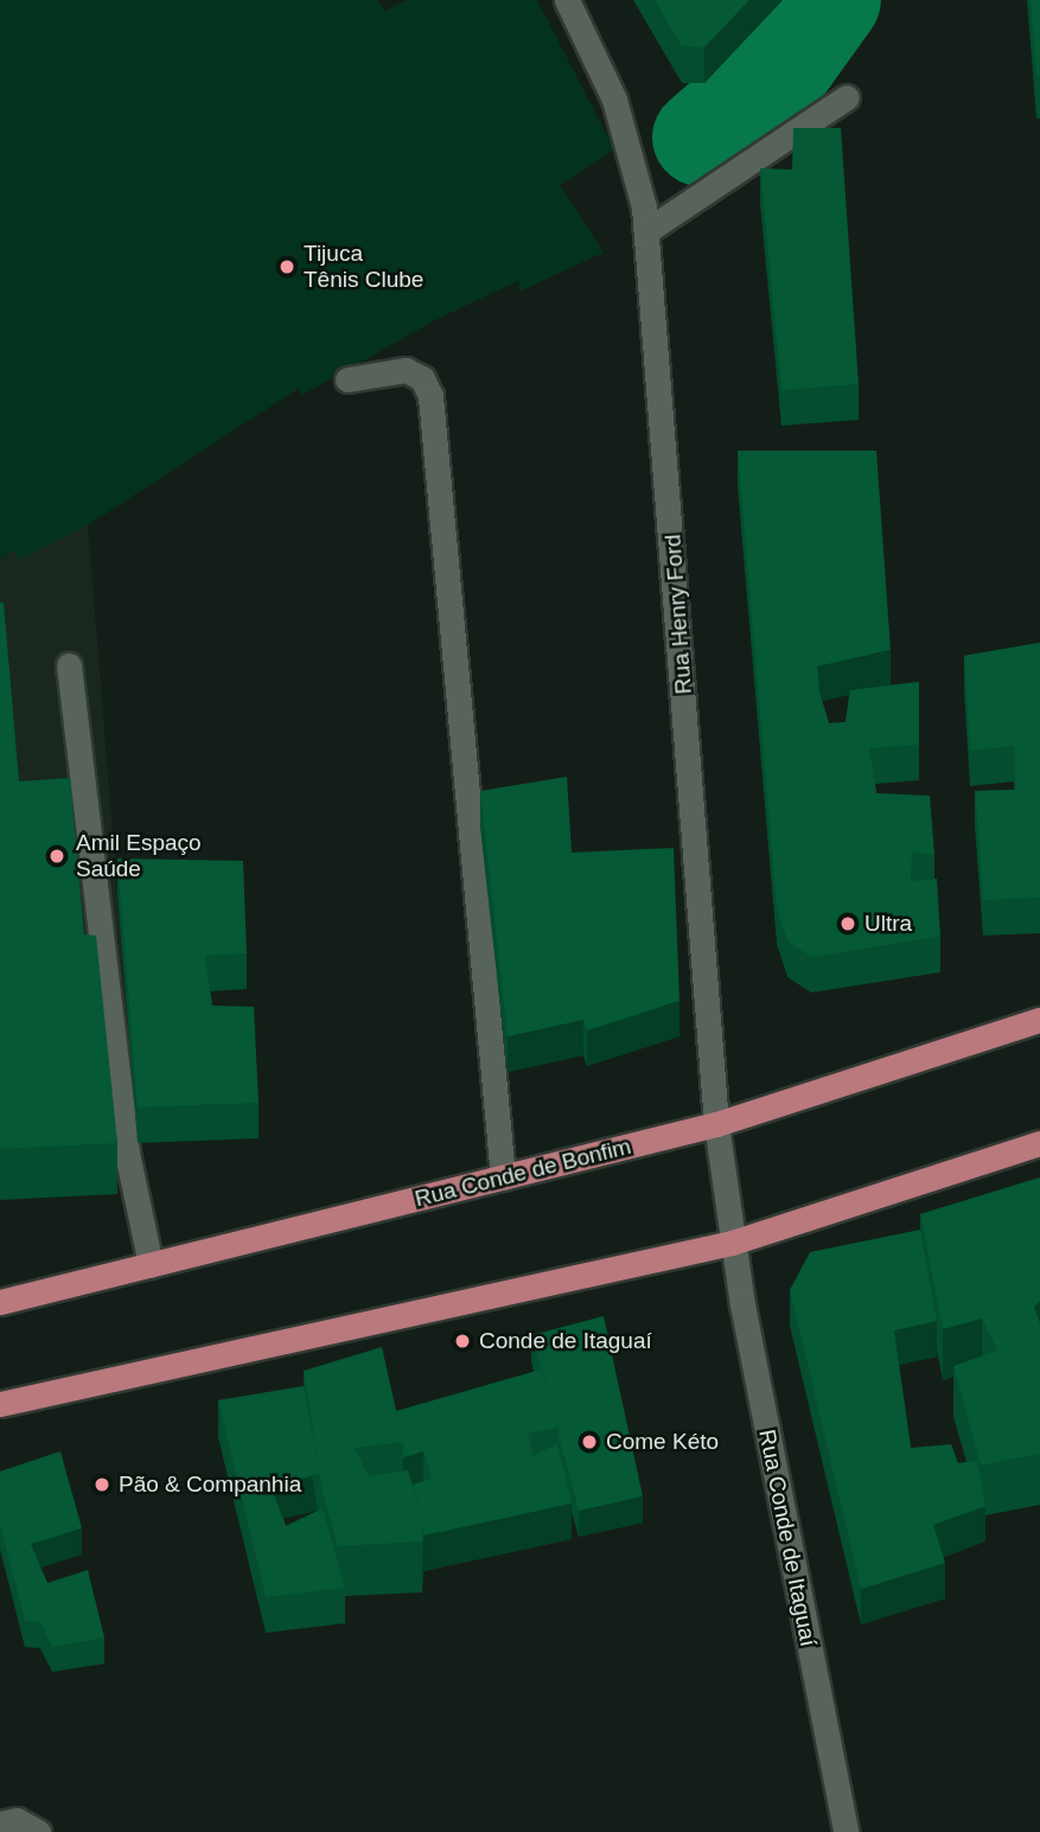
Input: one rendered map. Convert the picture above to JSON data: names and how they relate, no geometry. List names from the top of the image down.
{
  "streets": {
    "main road": ["Rua Conde de Bonfim"],
    "street": ["Rua Henry Ford", "Rua Conde de Itaguaí"]
  },
  "crossings": [
    ["Rua Henry Ford", "Rua Conde de Bonfim"],
    ["Rua Henry Ford", "Rua Conde de Itaguaí"]
  ],
  "places": [
    "Tijuca Tênis Clube",
    "Amil Espaço Saúde",
    "Ultra",
    "Conde de Itaguaí",
    "Come Kéto",
    "Pão & Companhia"
  ]
}
